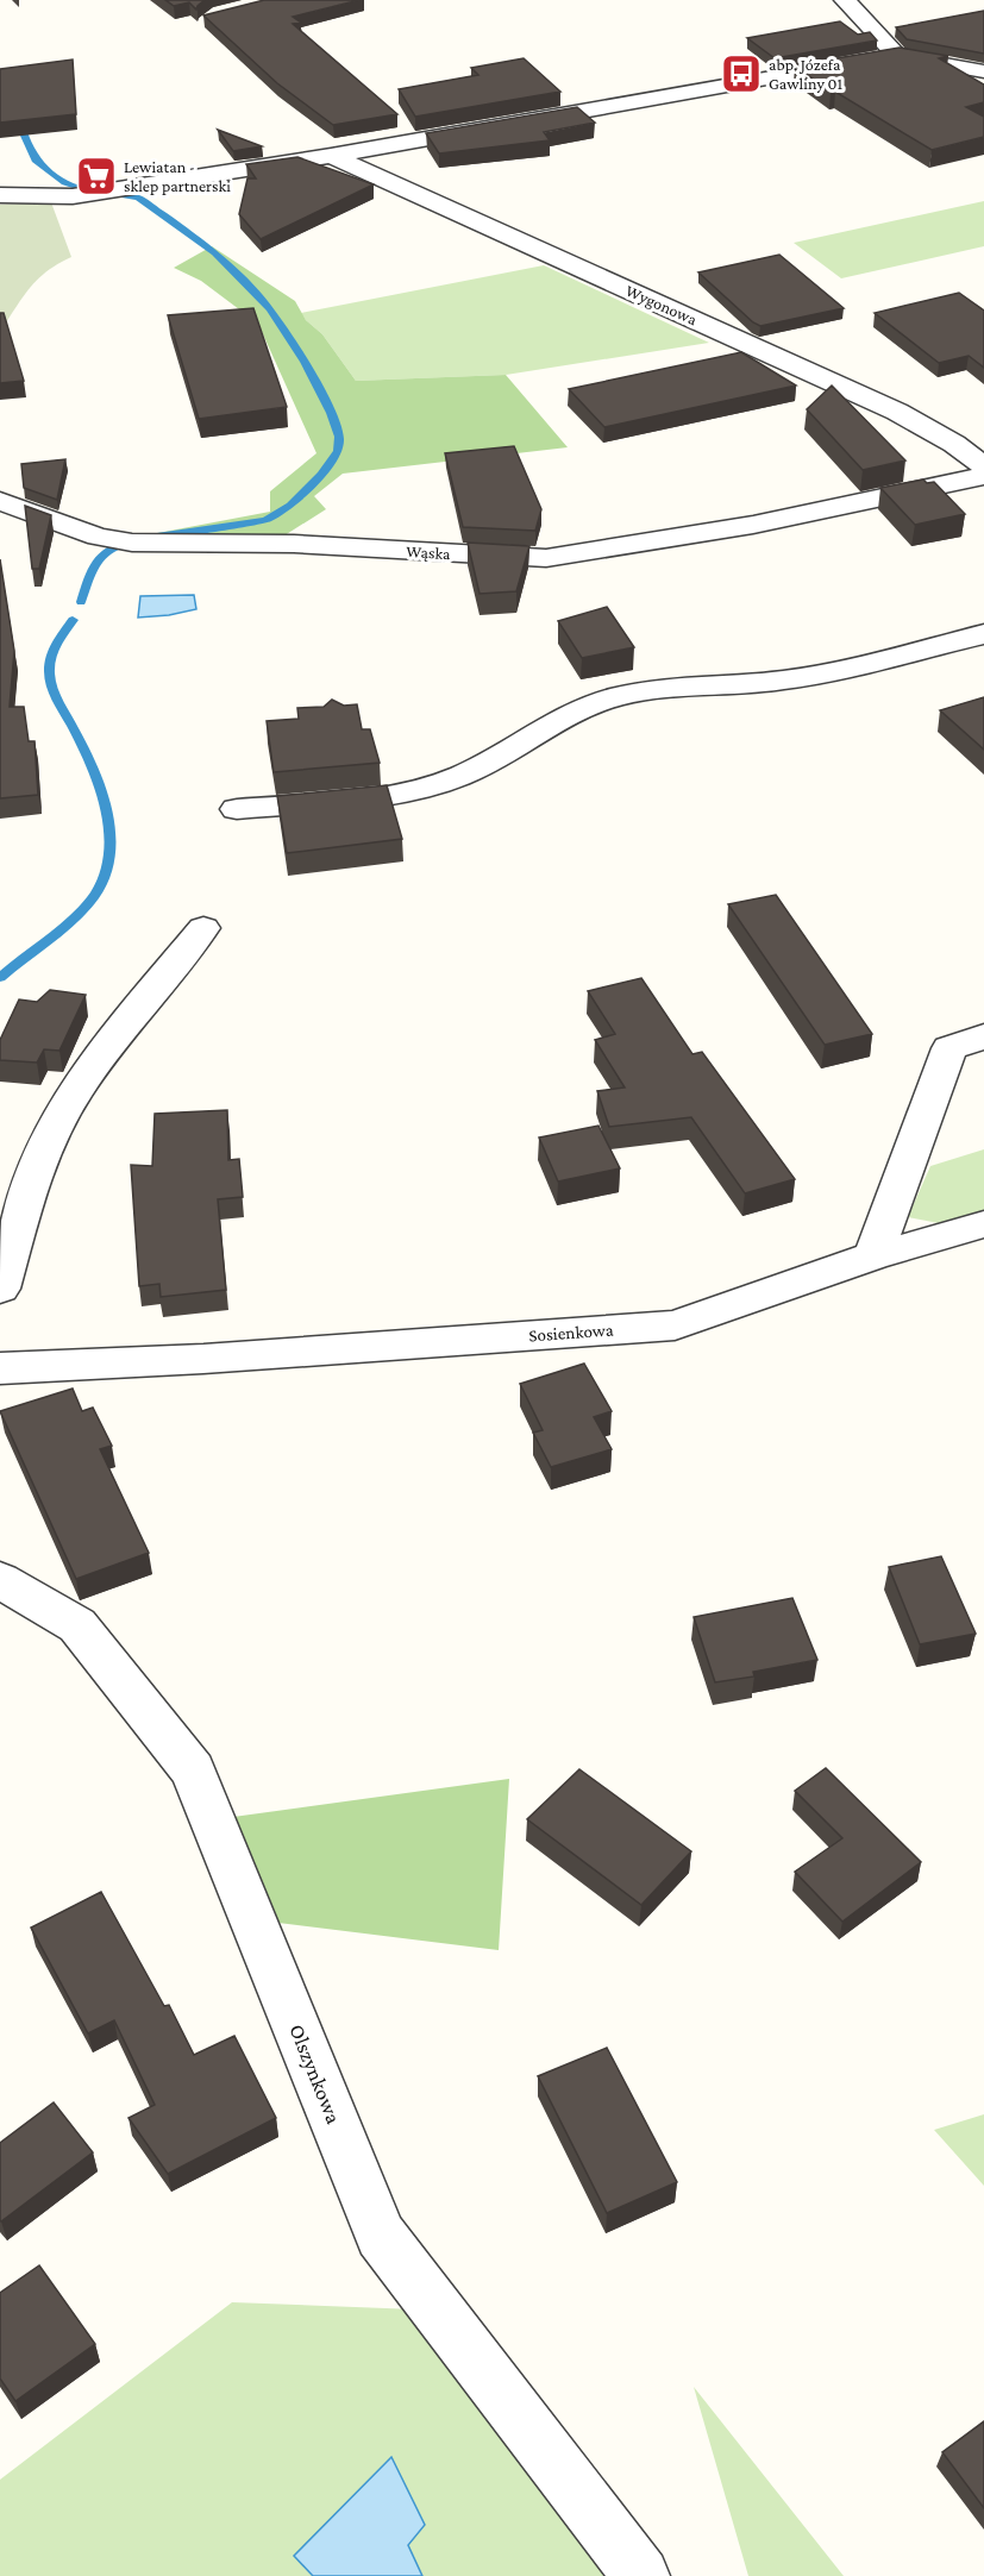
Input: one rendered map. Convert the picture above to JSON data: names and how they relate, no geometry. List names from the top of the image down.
{
  "streets": {
    "street": [
      "Wygonowa",
      "Wąska",
      "Sosienkowa",
      "Olszynkowa"
    ]
  },
  "places": {
    "bus stop": ["abp. Józefa Gawliny 01"],
    "supermarket": ["Lewiatan - sklep partnerski"]
  }
}
